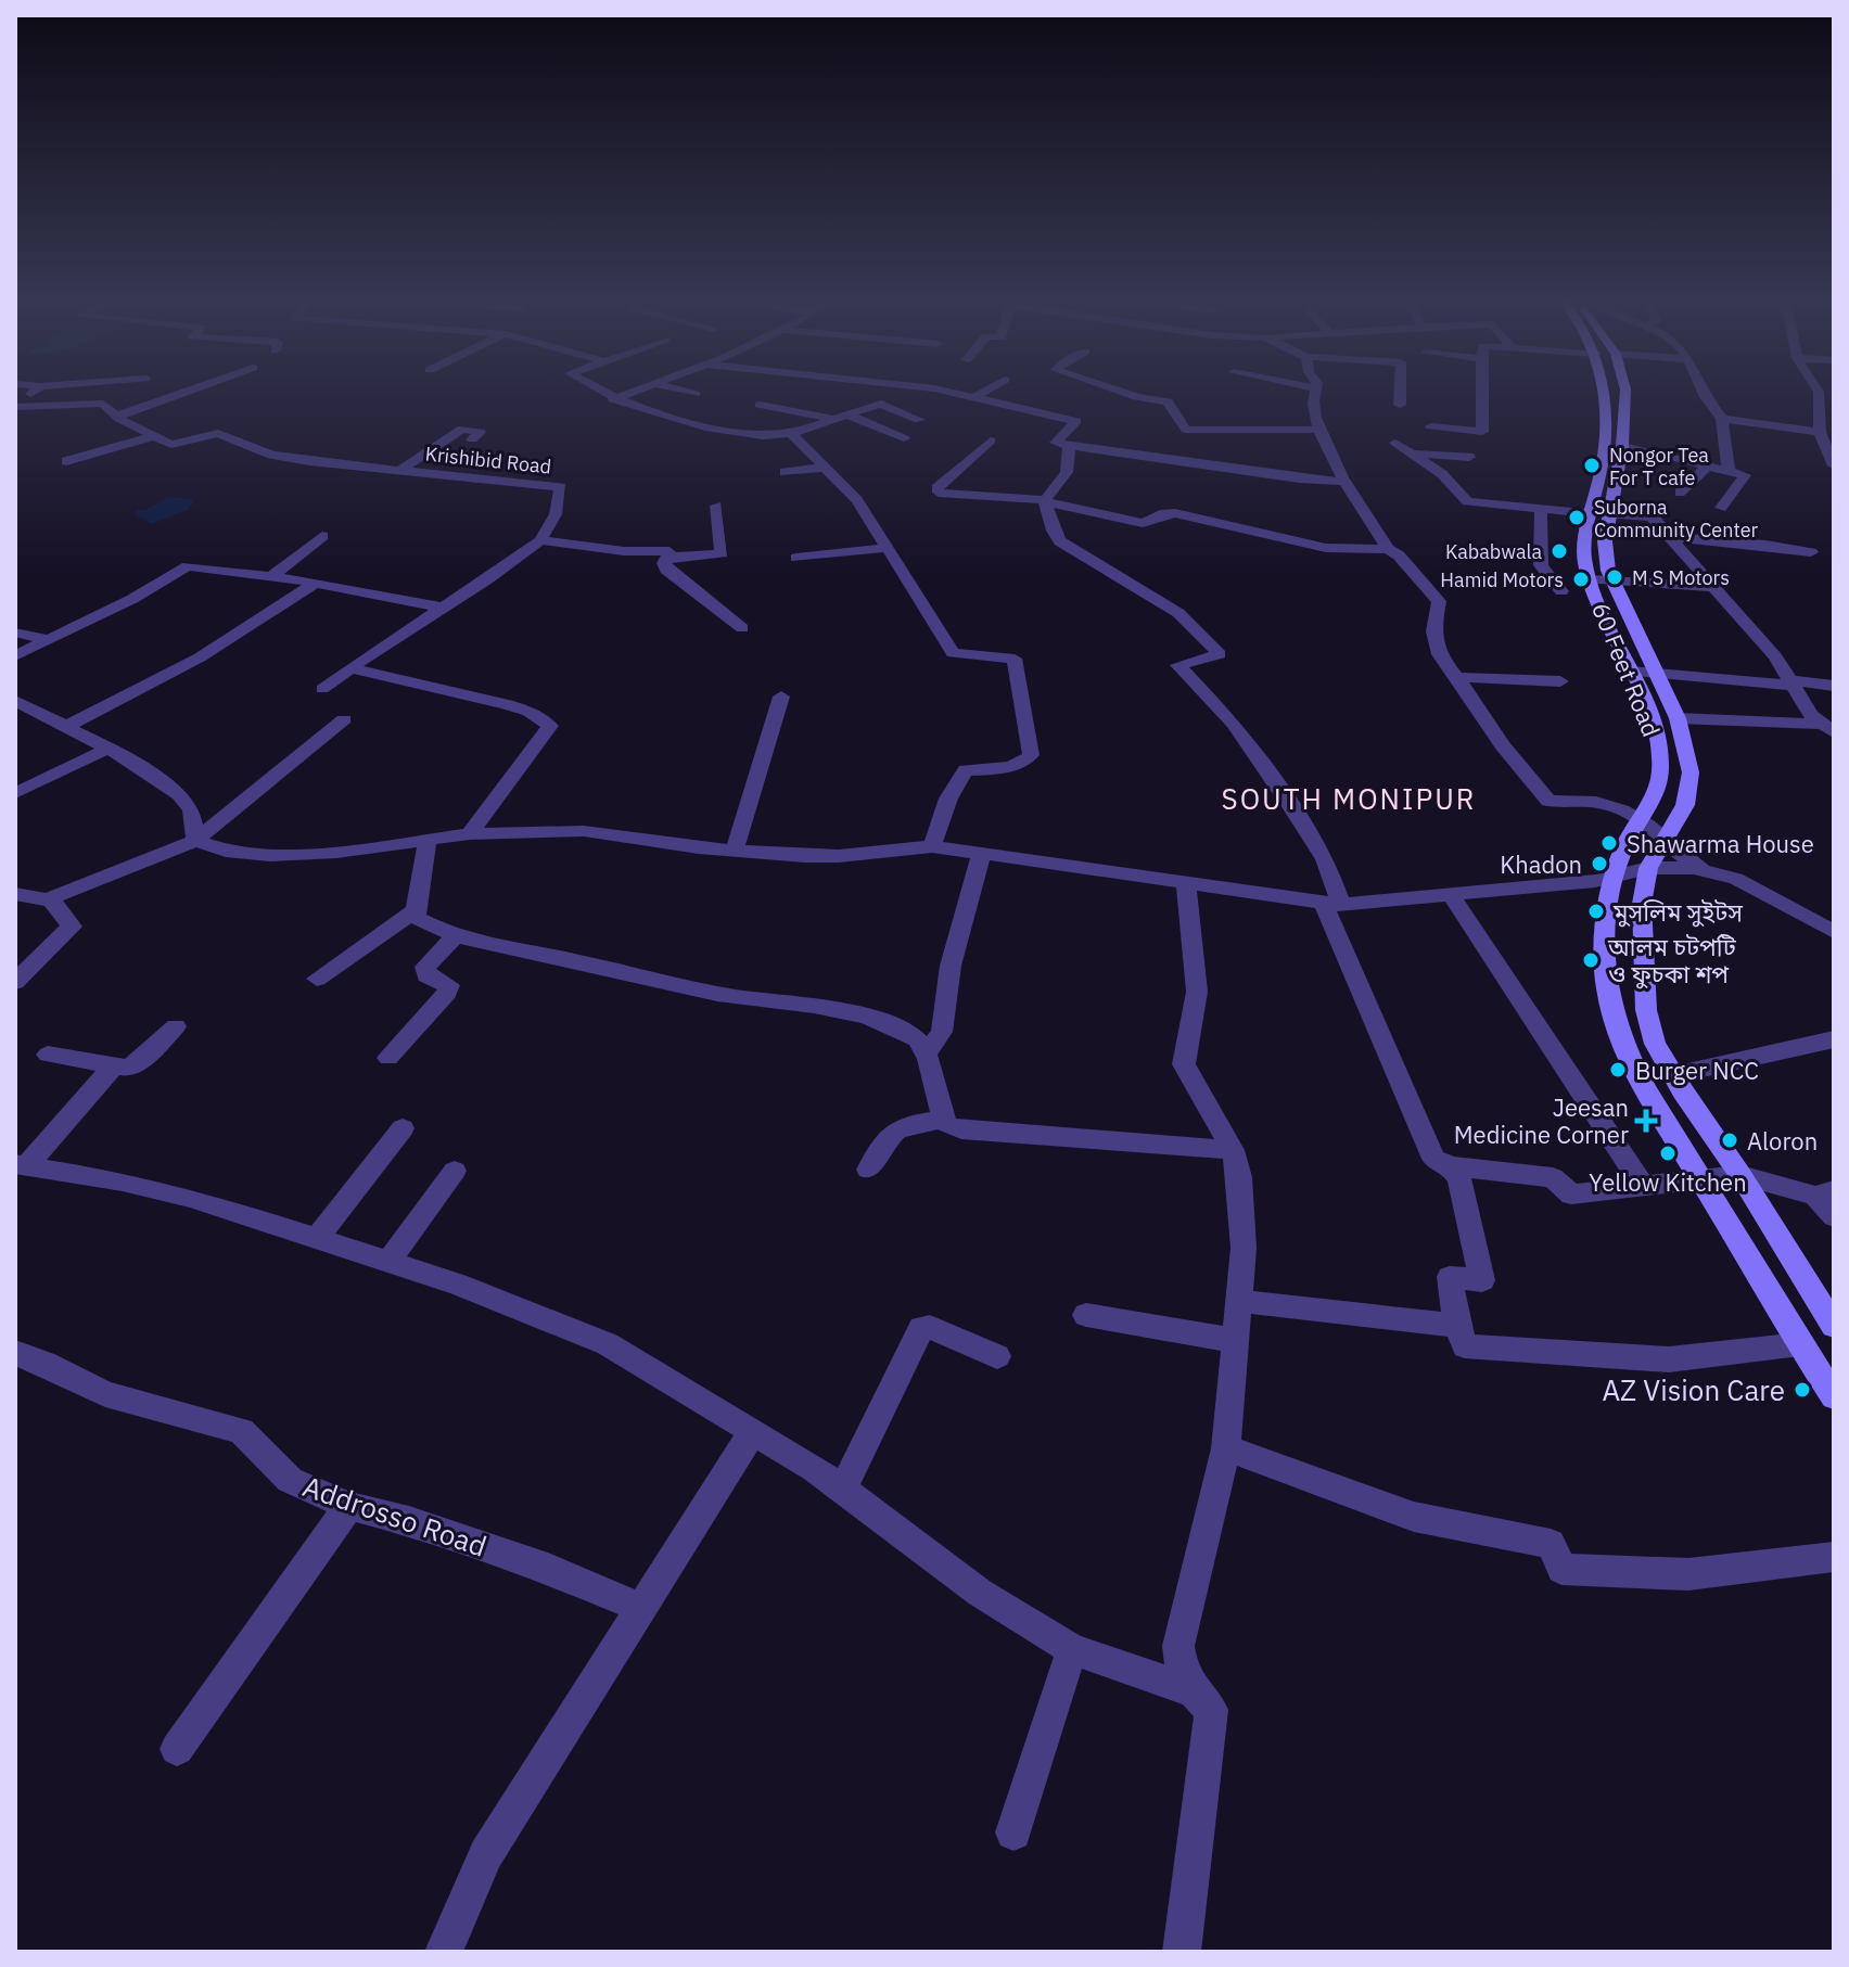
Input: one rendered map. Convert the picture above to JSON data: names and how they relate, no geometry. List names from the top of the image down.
{
  "streets": {
    "street": ["Krishibid Road", "60 Feet Road", "Addrosso Road"]
  },
  "districts": ["SOUTH MONIPUR"],
  "places": {
    "other": [
      "Nongor Tea For T cafe",
      "Suborna Community Center",
      "Kababwala",
      "M S Motors",
      "Hamid Motors",
      "Shawarma House",
      "Khadon",
      "মুসলিম সুইটস",
      "আলম চটপটি ও ফুচকা শপ",
      "Burger NCC",
      "Aloron",
      "Yellow Kitchen",
      "AZ Vision Care"
    ],
    "health": ["Jeesan Medicine Corner"]
  }
}
